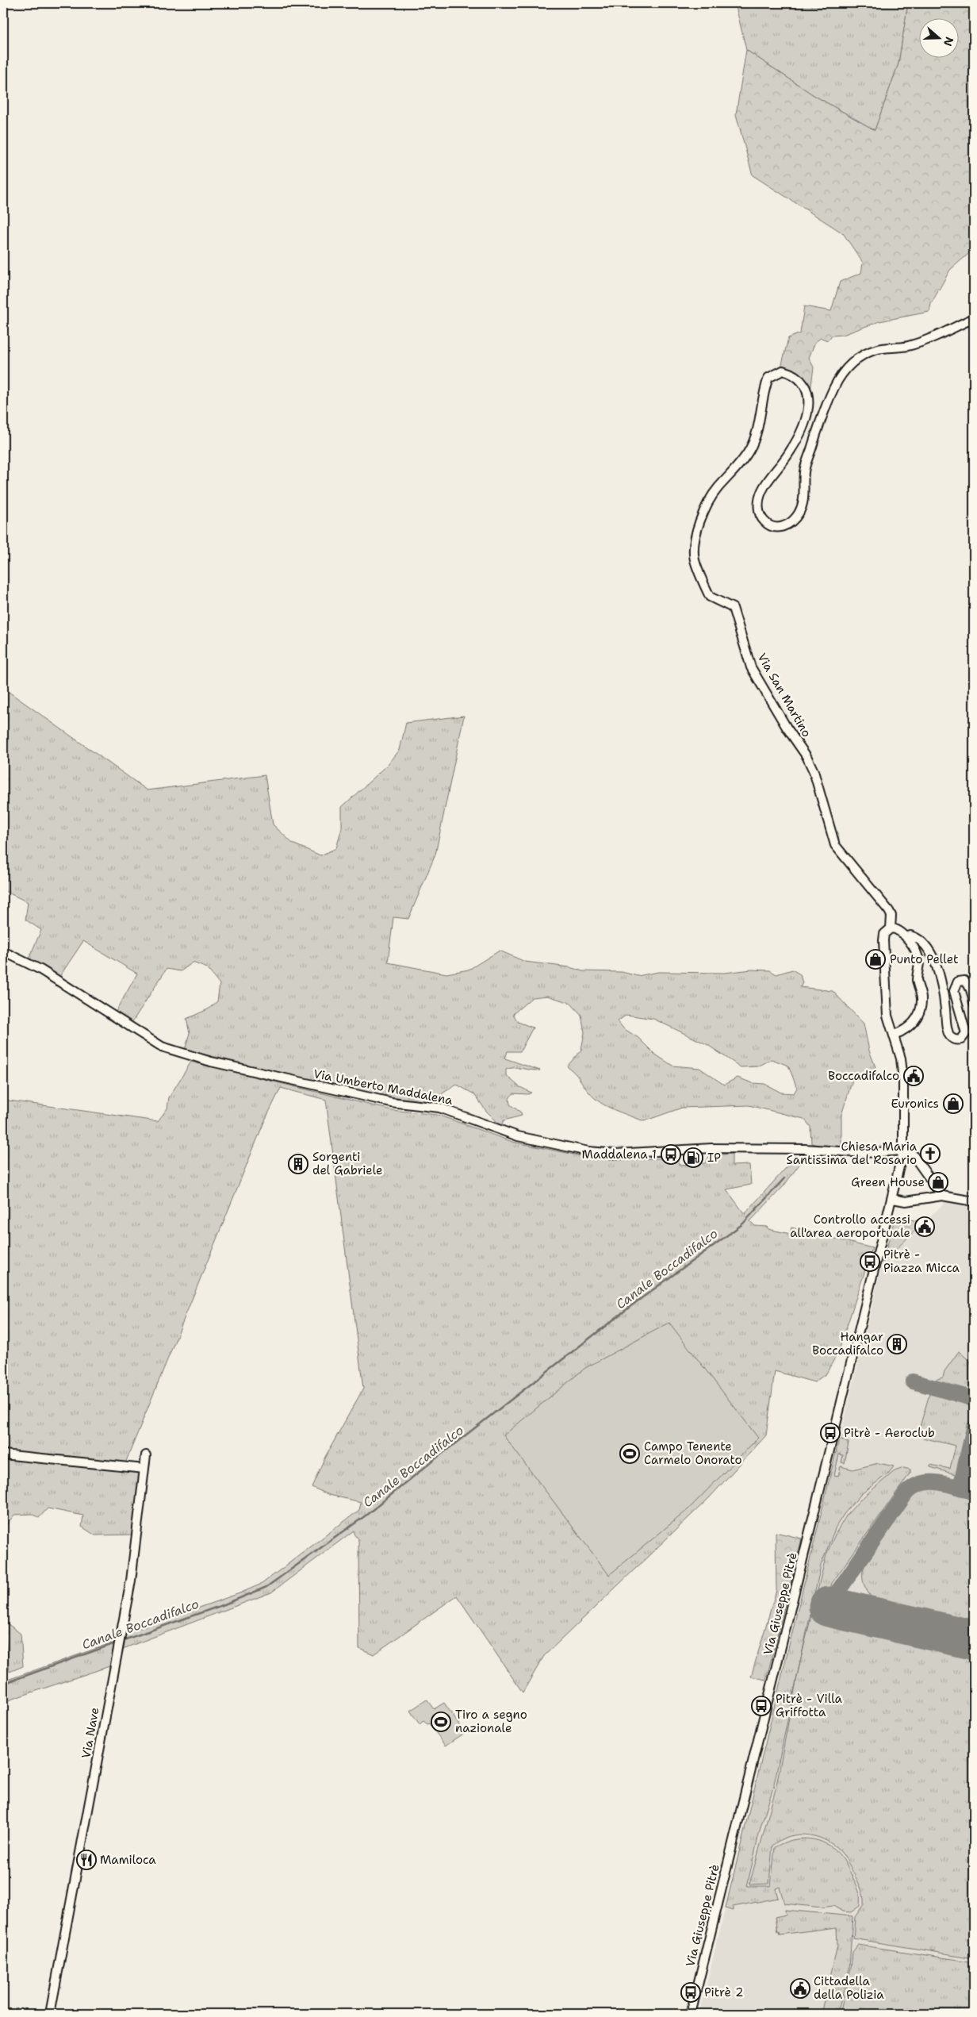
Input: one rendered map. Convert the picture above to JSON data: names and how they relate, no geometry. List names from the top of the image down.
{
  "streets": {
    "street": [
      "Via San Martino",
      "Via Umberto Maddalena",
      "Via Giuseppe Pitrè",
      "Via Nave"
    ]
  },
  "crossings": [
    ["Via San Martino", "Via Giuseppe Pitrè"],
    ["Via Umberto Maddalena", "Via Giuseppe Pitrè"]
  ],
  "water": ["Canale Boccadifalco"],
  "places": {
    "shop": ["Punto Pellet", "Euronics", "Green House"],
    "public building": ["Boccadifalco", "Controllo accessi all'area aeroportuale", "Cittadella della Polizia"],
    "church": ["Chiesa Maria Santissima del Rosario"],
    "bus stop": [
      "Maddalena 1",
      "Pitrè - Piazza Micca",
      "Pitrè - Aeroclub",
      "Pitrè - Villa Griffotta",
      "Pitrè 2"
    ],
    "fuel station": ["IP"],
    "building": ["Sorgenti del Gabriele", "Hangar Boccadifalco"],
    "sports": ["Campo Tenente Carmelo Onorato", "Tiro a segno nazionale"],
    "restaurant": ["Mamiloca"]
  },
  "north": "right"
}
